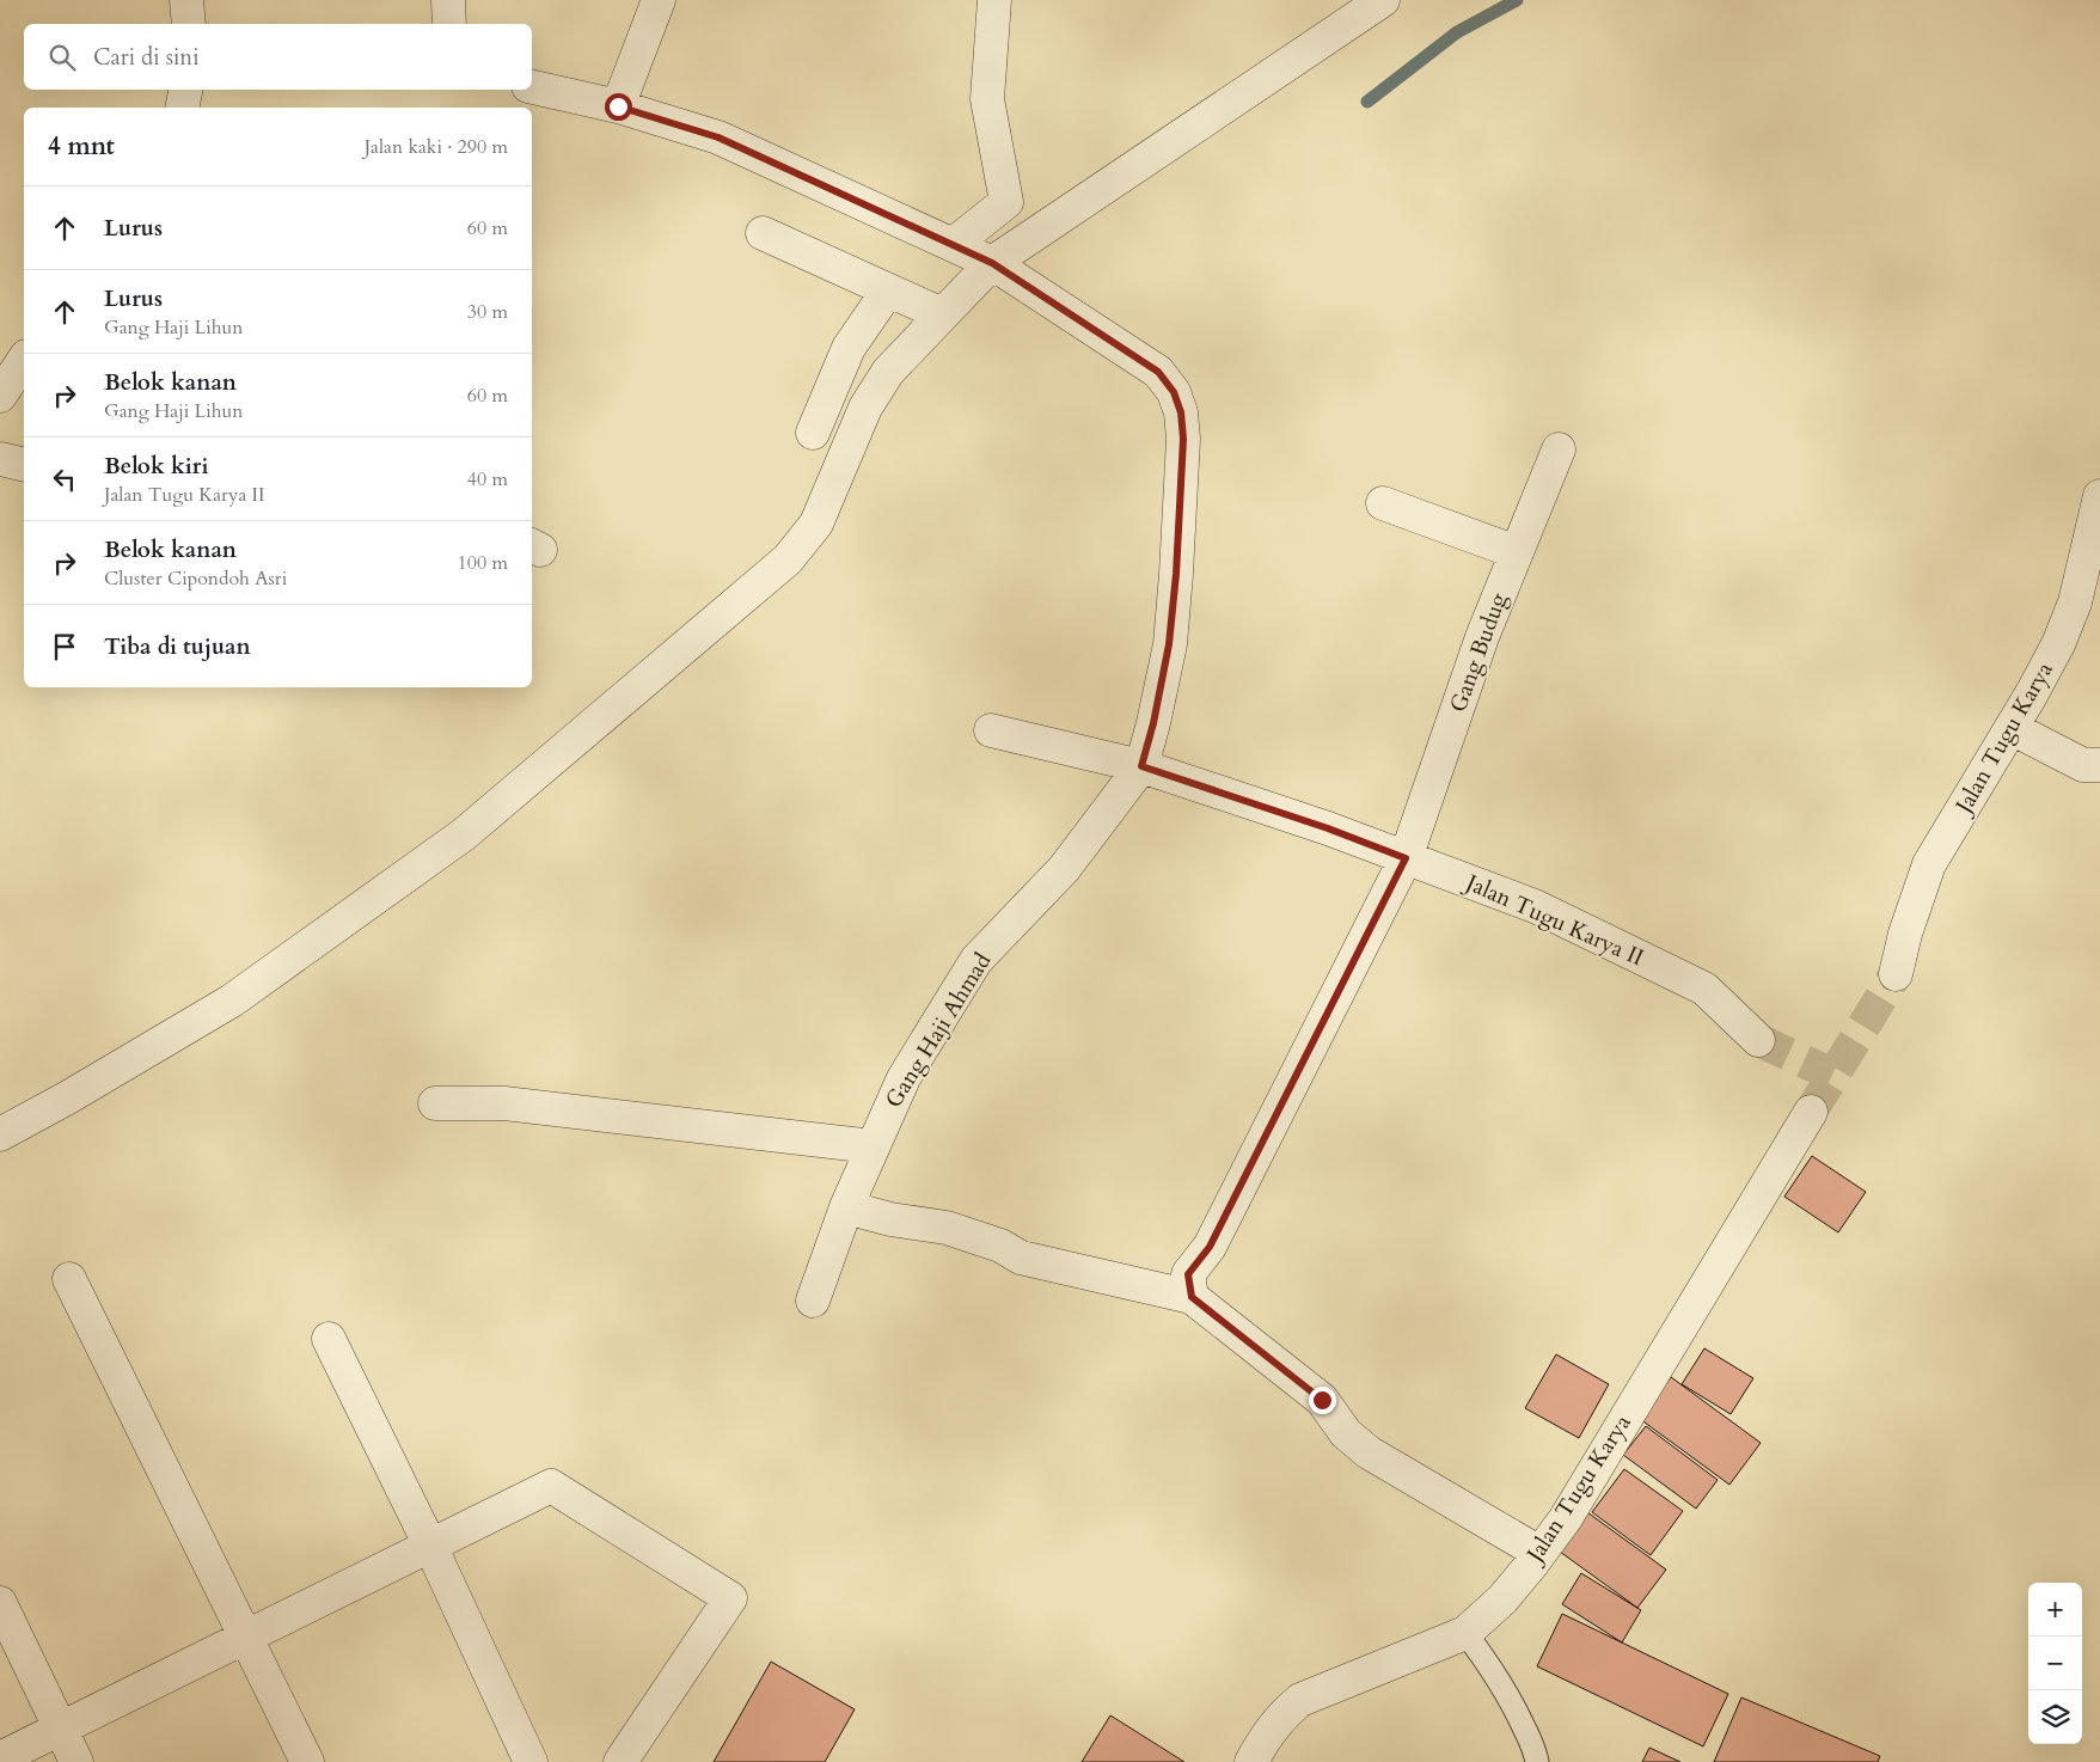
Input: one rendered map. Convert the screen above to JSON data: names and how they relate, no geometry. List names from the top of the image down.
{
  "streets": {
    "street": [
      "Gang Budug",
      "Jalan Tugu Karya",
      "Jalan Tugu Karya II",
      "Gang Haji Ahmad"
    ]
  },
  "crossings": [
    ["Gang Budug", "Jalan Tugu Karya II"],
    ["Jalan Tugu Karya II", "Gang Haji Ahmad"]
  ],
  "page": {
    "search": "Cari di sini",
    "heading": ["4 mnt", "Jalan kaki · 290 m"],
    "list": [
      ["Lurus", "60 m"],
      ["Lurus", "Gang Haji Lihun", "30 m"],
      ["Belok kanan", "Gang Haji Lihun", "60 m"],
      ["Belok kiri", "Jalan Tugu Karya II", "40 m"],
      ["Belok kanan", "Cluster Cipondoh Asri", "100 m"],
      "Tiba di tujuan"
    ],
    "map_buttons": ["+", "−"]
  }
}
